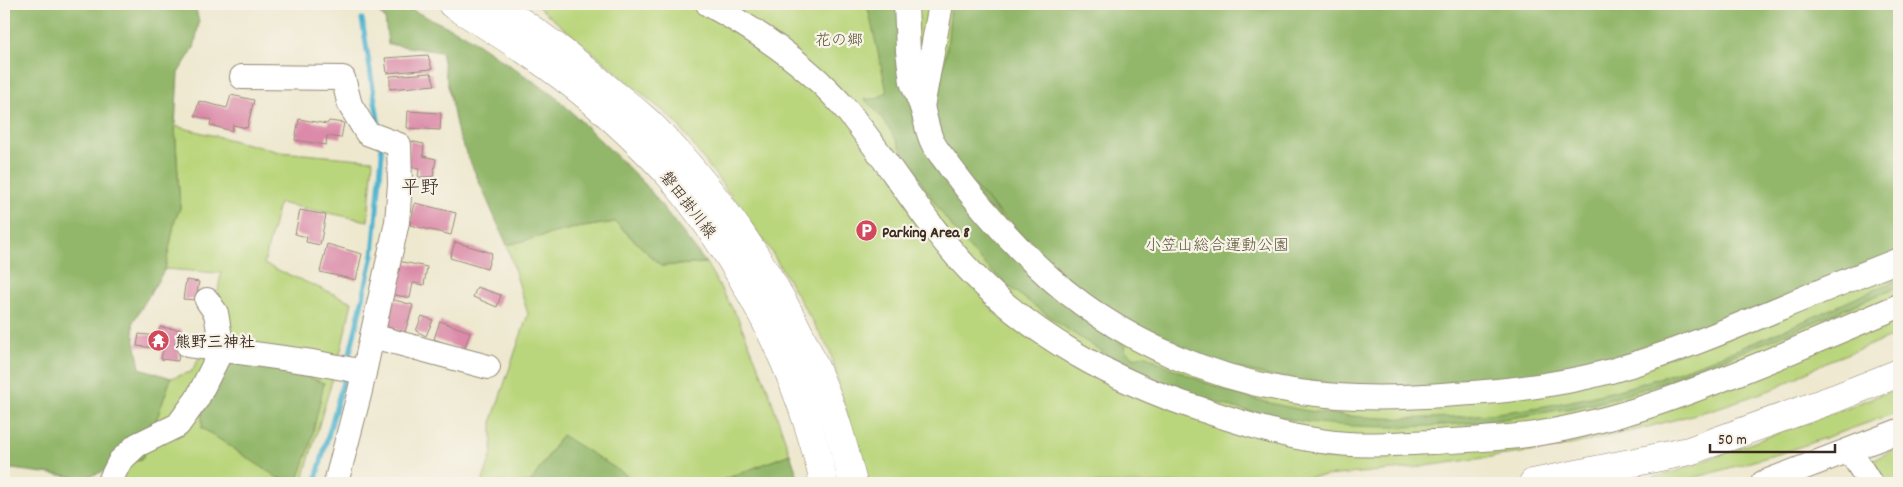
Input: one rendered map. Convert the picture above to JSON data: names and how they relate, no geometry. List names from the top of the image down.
{
  "streets": {
    "main road": ["磐田掛川線"]
  },
  "districts": ["平野"],
  "parks": ["花の郷", "小笠山総合運動公園"],
  "places": {
    "parking": ["Parking Area 8"],
    "temple": ["熊野三神社"]
  },
  "scale_bar": "50 m"
}
